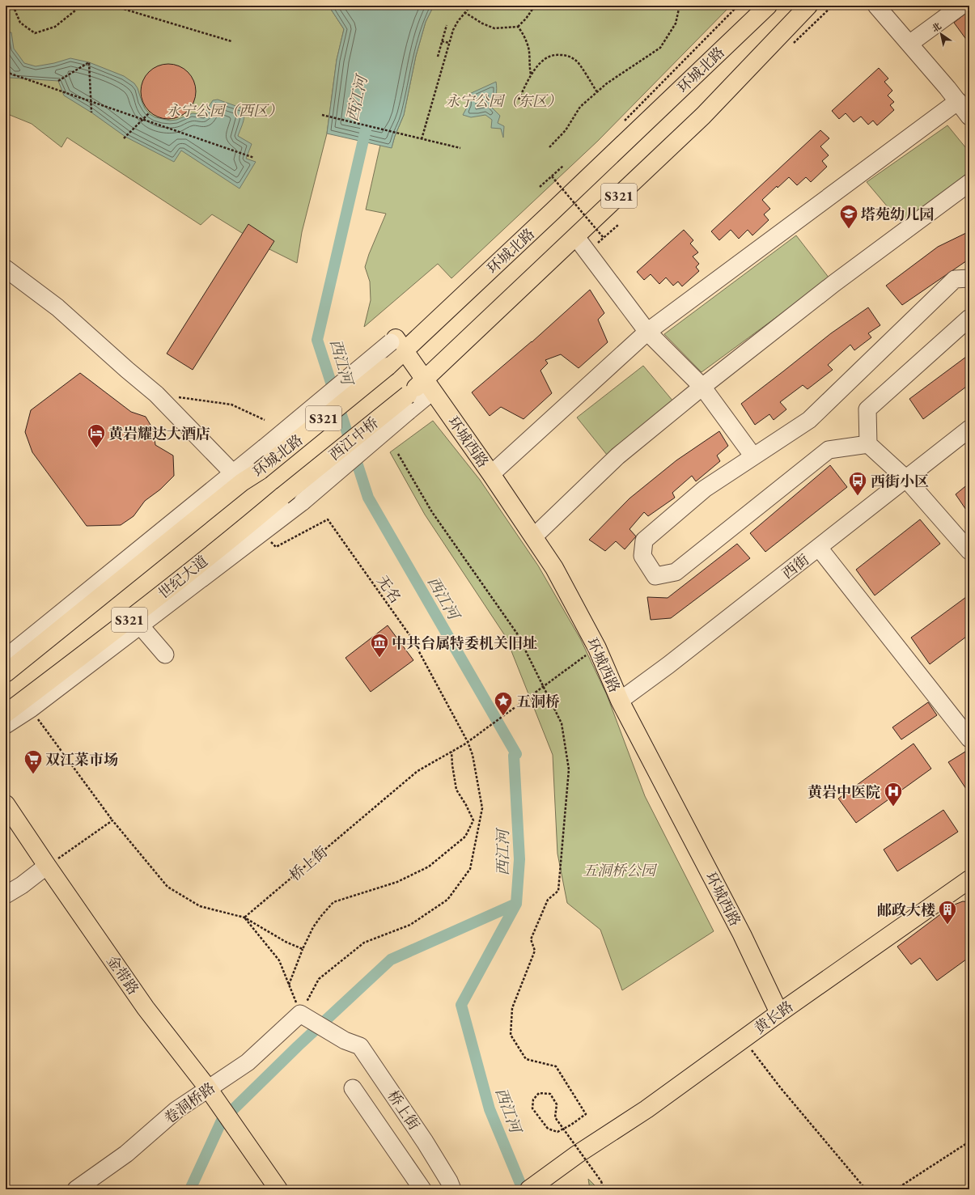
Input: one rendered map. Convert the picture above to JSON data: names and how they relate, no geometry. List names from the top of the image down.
{
  "streets": {
    "main road": [
      "环城北路",
      "S321",
      "西江中桥",
      "环城西路",
      "世纪大道",
      "金带路",
      "黄长路"
    ],
    "street": ["西街", "桥上街", "卷洞桥路"],
    "path": ["无名"]
  },
  "crossings": [
    ["环城北路", "S321"],
    ["环城北路", "环城西路"],
    ["S321", "西江中桥"],
    ["S321", "环城西路"],
    ["西江中桥", "环城西路"],
    ["西江中桥", "世纪大道"],
    ["西江中桥", "无名"],
    ["环城西路", "西街"],
    ["环城西路", "黄长路"],
    ["世纪大道", "无名"],
    ["无名", "桥上街"],
    ["桥上街", "卷洞桥路"],
    ["金带路", "卷洞桥路"]
  ],
  "water": ["西江河"],
  "parks": ["永宁公园（东区）", "永宁公园（西区）", "五洞桥公园"],
  "places": {
    "school or university": ["塔苑幼儿园"],
    "hotel": ["黄岩耀达大酒店"],
    "bus stop": ["西街小区"],
    "museum": ["中共台属特委机关旧址"],
    "place": ["五洞桥"],
    "supermarket": ["双江菜市场"],
    "hospital": ["黄岩中医院"],
    "building": ["邮政大楼"]
  },
  "north": "top left"
}
